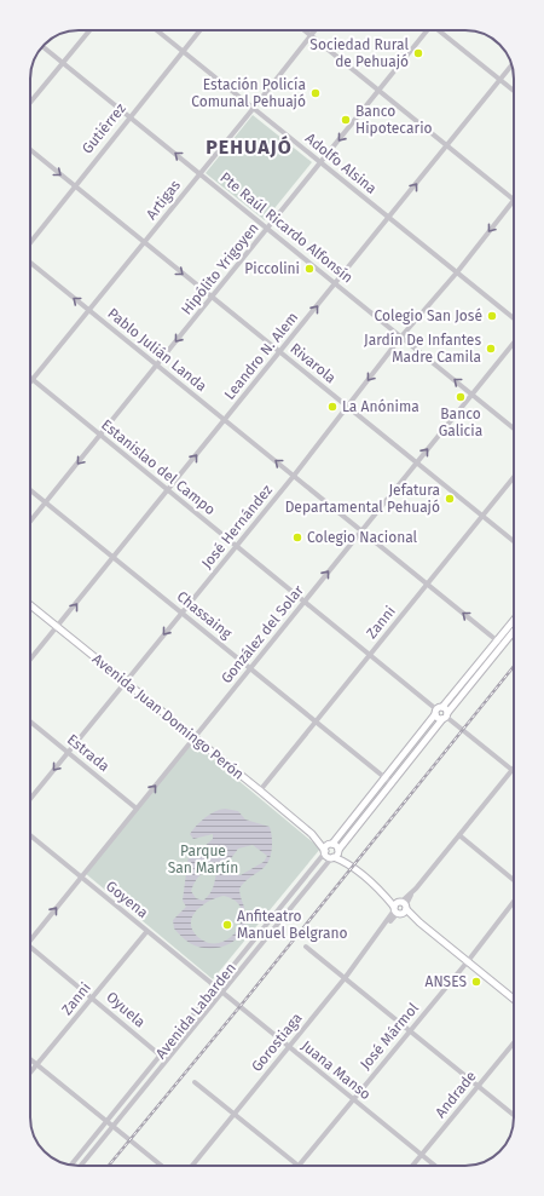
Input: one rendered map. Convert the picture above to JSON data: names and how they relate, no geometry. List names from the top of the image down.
{
  "streets": {
    "main road": ["Avenida Juan Domingo Perón"],
    "street": [
      "Gutiérrez",
      "Adolfo Alsina",
      "Artigas",
      "Pte Raúl Ricardo Alfonsín",
      "Hipólito Yrigoyen",
      "Pablo Julián Landa",
      "Leandro N. Alem",
      "Rivarola",
      "Estanislao del Campo",
      "José Hernández",
      "Chassaing",
      "Zanni",
      "González del Solar",
      "Estrada",
      "Goyena",
      "Oyuela",
      "Avenida Labarden",
      "José Mármol",
      "Gorostiaga",
      "Juana Manso",
      "Andrade"
    ]
  },
  "crossings": [
    ["Gutiérrez", "Adolfo Alsina"],
    ["Gutiérrez", "Pte Raúl Ricardo Alfonsín"],
    ["Gutiérrez", "Rivarola"],
    ["Adolfo Alsina", "Artigas"],
    ["Adolfo Alsina", "Hipólito Yrigoyen"],
    ["Adolfo Alsina", "Leandro N. Alem"],
    ["Adolfo Alsina", "José Hernández"],
    ["Artigas", "Pte Raúl Ricardo Alfonsín"],
    ["Artigas", "Pablo Julián Landa"],
    ["Artigas", "Rivarola"],
    ["Artigas", "Estanislao del Campo"],
    ["Pte Raúl Ricardo Alfonsín", "Hipólito Yrigoyen"],
    ["Pte Raúl Ricardo Alfonsín", "Leandro N. Alem"],
    ["Pte Raúl Ricardo Alfonsín", "José Hernández"],
    ["Pte Raúl Ricardo Alfonsín", "González del Solar"],
    ["Hipólito Yrigoyen", "Pablo Julián Landa"],
    ["Hipólito Yrigoyen", "Rivarola"],
    ["Hipólito Yrigoyen", "Estanislao del Campo"],
    ["Hipólito Yrigoyen", "Chassaing"],
    ["Pablo Julián Landa", "Leandro N. Alem"],
    ["Pablo Julián Landa", "José Hernández"],
    ["Pablo Julián Landa", "Zanni"],
    ["Pablo Julián Landa", "González del Solar"],
    ["Leandro N. Alem", "Rivarola"],
    ["Leandro N. Alem", "Estanislao del Campo"],
    ["Leandro N. Alem", "Chassaing"],
    ["Leandro N. Alem", "Avenida Juan Domingo Perón"],
    ["Rivarola", "José Hernández"],
    ["Rivarola", "Zanni"],
    ["Rivarola", "González del Solar"],
    ["Estanislao del Campo", "José Hernández"],
    ["Estanislao del Campo", "Zanni"],
    ["Estanislao del Campo", "González del Solar"],
    ["José Hernández", "Chassaing"],
    ["José Hernández", "Avenida Juan Domingo Perón"],
    ["José Hernández", "Estrada"],
    ["Chassaing", "Zanni"],
    ["Chassaing", "González del Solar"],
    ["Zanni", "Avenida Juan Domingo Perón"],
    ["Zanni", "Goyena"],
    ["Zanni", "Oyuela"],
    ["González del Solar", "Avenida Juan Domingo Perón"],
    ["González del Solar", "Estrada"],
    ["González del Solar", "Goyena"],
    ["Avenida Juan Domingo Perón", "Avenida Labarden"],
    ["Goyena", "Avenida Labarden"],
    ["Goyena", "Juana Manso"],
    ["Oyuela", "Avenida Labarden"],
    ["Avenida Labarden", "Juana Manso"],
    ["José Mármol", "Juana Manso"],
    ["Gorostiaga", "Juana Manso"],
    ["Juana Manso", "Andrade"]
  ],
  "one_way": [
    "Hipólito Yrigoyen",
    "Pablo Julián Landa",
    "Leandro N. Alem",
    "José Hernández",
    "González del Solar"
  ],
  "districts": ["PEHUAJÓ"],
  "parks": ["Parque San Martín"],
  "places": [
    "Sociedad Rural de Pehuajó",
    "Estación Policía Comunal Pehuajó",
    "Banco Hipotecario",
    "Piccolini",
    "Colegio San José",
    "Jardín De Infantes Madre Camila",
    "Banco Galicia",
    "La Anónima",
    "Jefatura Departamental Pehuajó",
    "Colegio Nacional",
    "Anfiteatro Manuel Belgrano",
    "ANSES"
  ]
}
